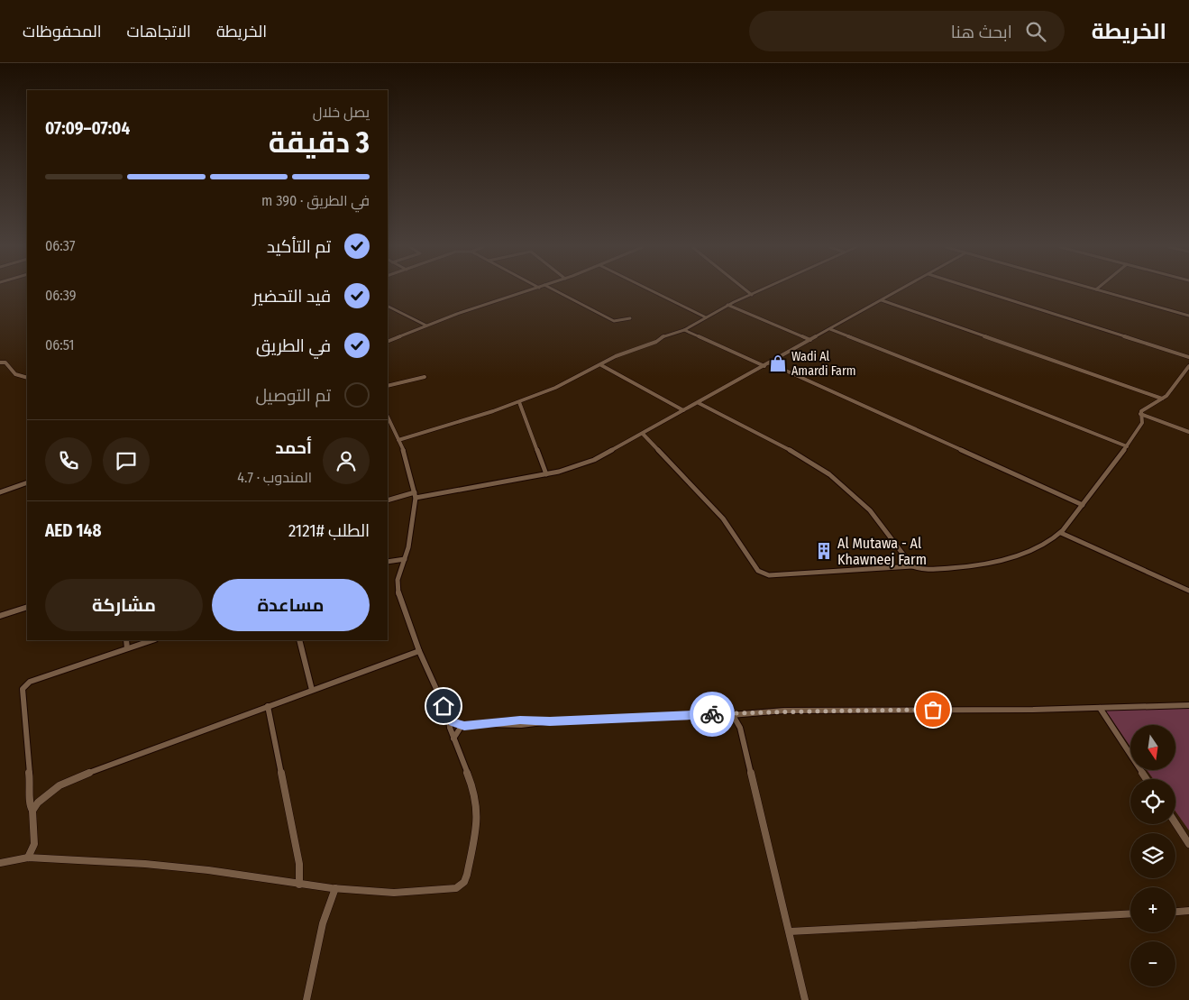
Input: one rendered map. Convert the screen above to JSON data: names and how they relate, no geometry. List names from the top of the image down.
{
  "places": {
    "shop": ["Wadi Al Amardi Farm"],
    "building": ["Al Mutawa - Al Khawneej Farm"]
  },
  "north": "bottom",
  "page": {
    "header": "الخريطة",
    "search": "ابحث هنا",
    "nav": ["الخريطة", "الاتجاهات", "المحفوظات"],
    "heading": ["3 دقيقة", "يصل خلال", "07:04–07:09"],
    "panel": [
      "أحمد",
      "المندوب · 4.7",
      "الطلب #2121",
      "AED 148"
    ],
    "bar": "في الطريق · 390 m",
    "list": [
      ["تم التأكيد", "06:37"],
      ["قيد التحضير", "06:39"],
      ["في الطريق", "06:51"],
      "تم التوصيل"
    ],
    "buttons": ["مساعدة", "مشاركة"],
    "map_buttons": ["+", "−"]
  }
}
